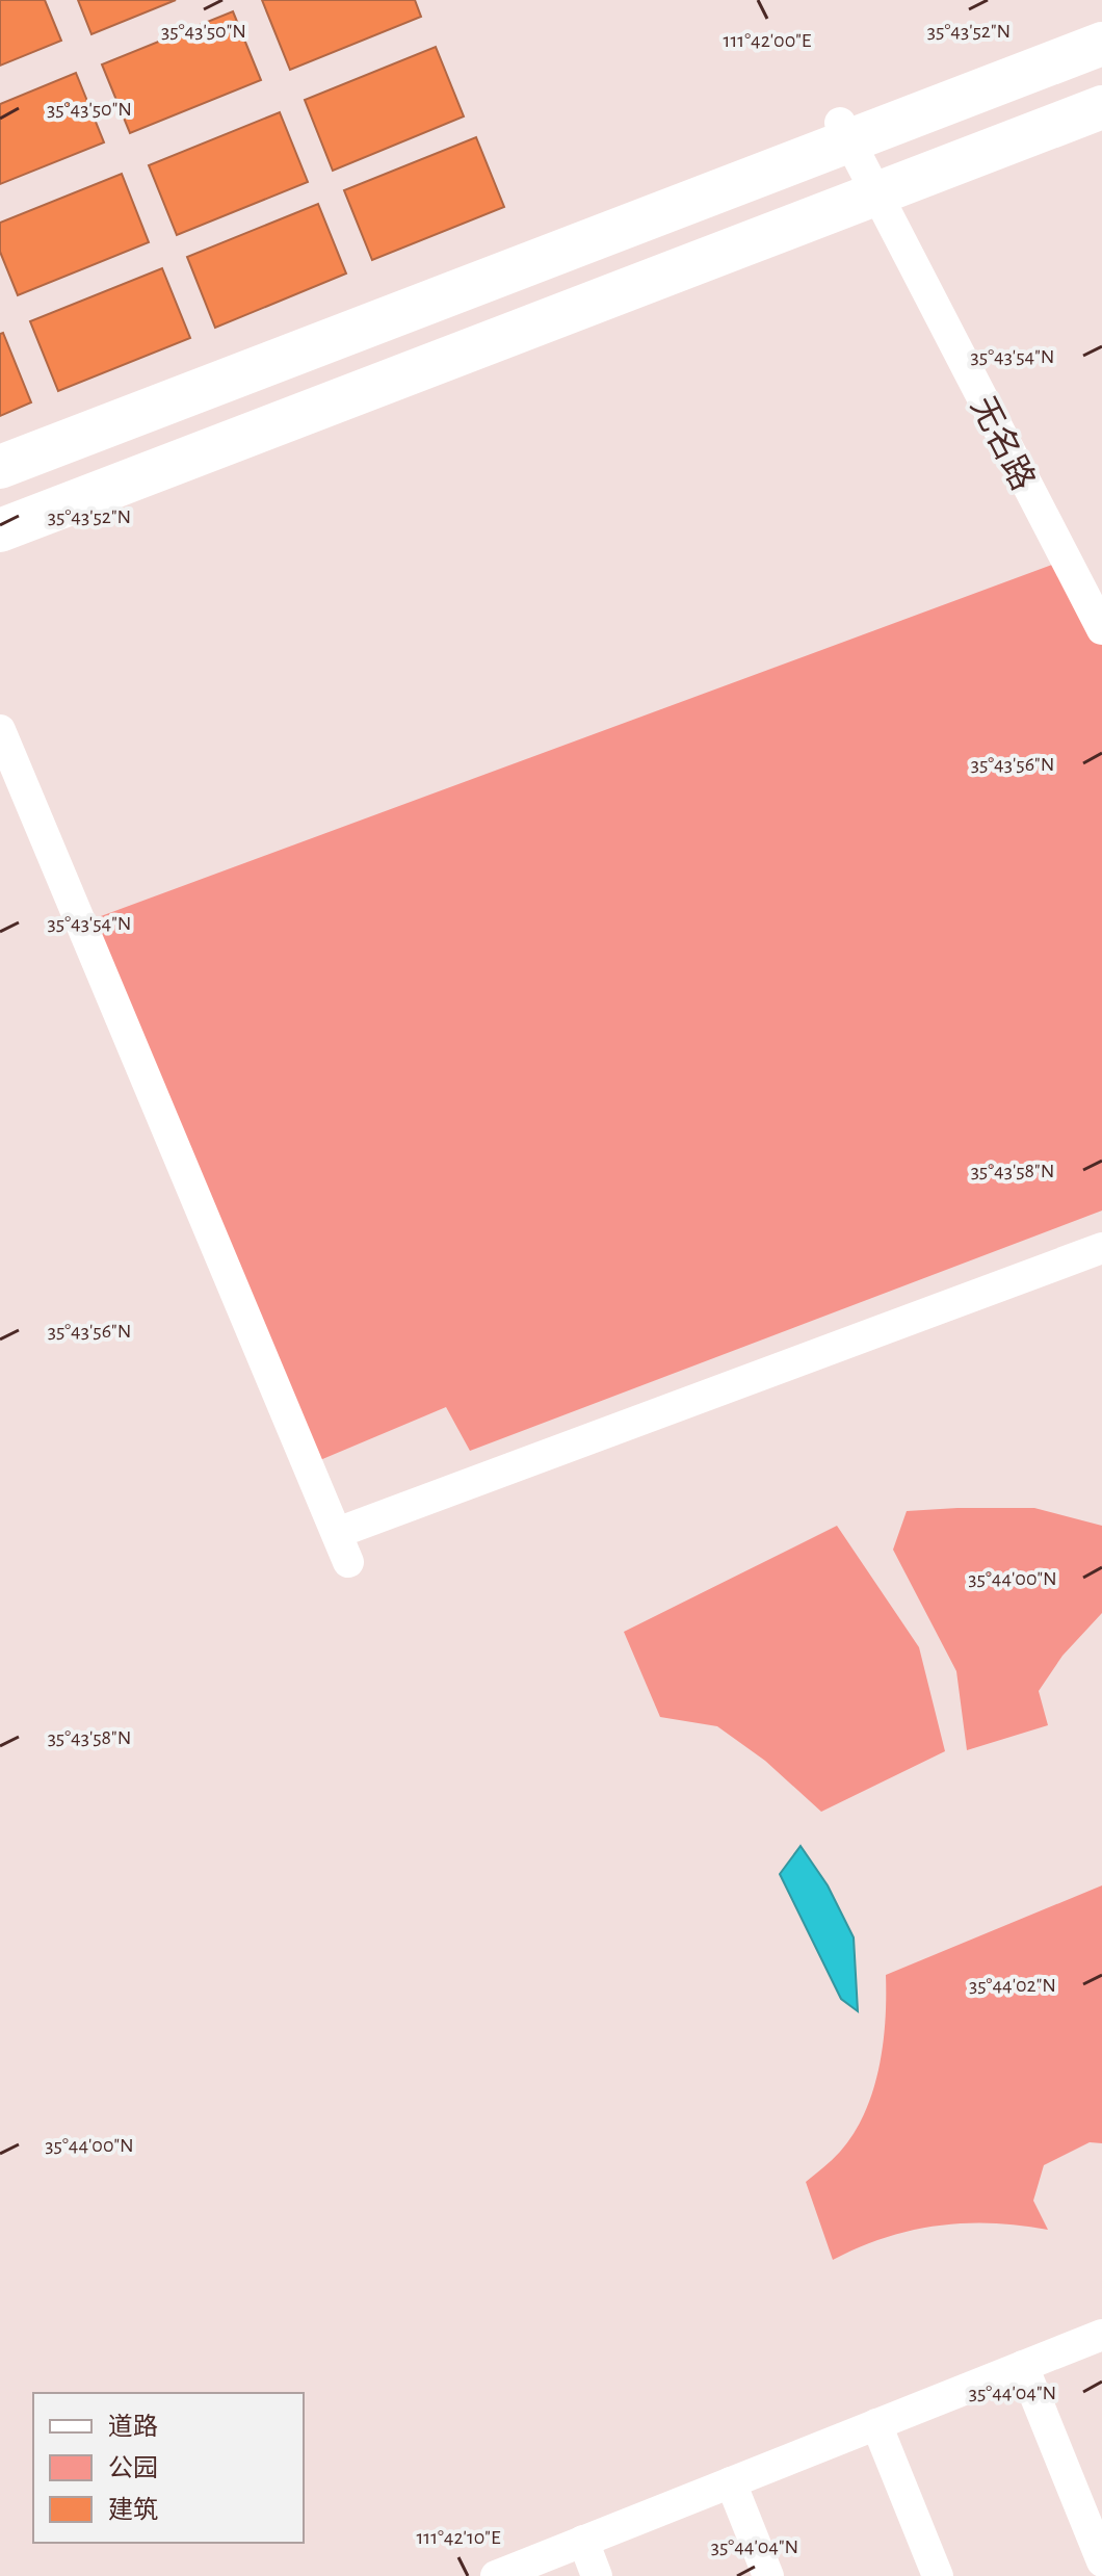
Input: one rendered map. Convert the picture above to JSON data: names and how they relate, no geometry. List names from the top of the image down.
{
  "streets": {
    "street": ["无名路"]
  },
  "legend": ["道路", "公园", "建筑"],
  "coordinates": [
    "35°43'50\"N",
    "35°43'52\"N",
    "111°42'00\"E",
    "35°43'54\"N",
    "35°43'56\"N",
    "35°43'58\"N",
    "35°44'00\"N",
    "35°44'02\"N",
    "35°44'04\"N",
    "111°42'10\"E"
  ]
}
